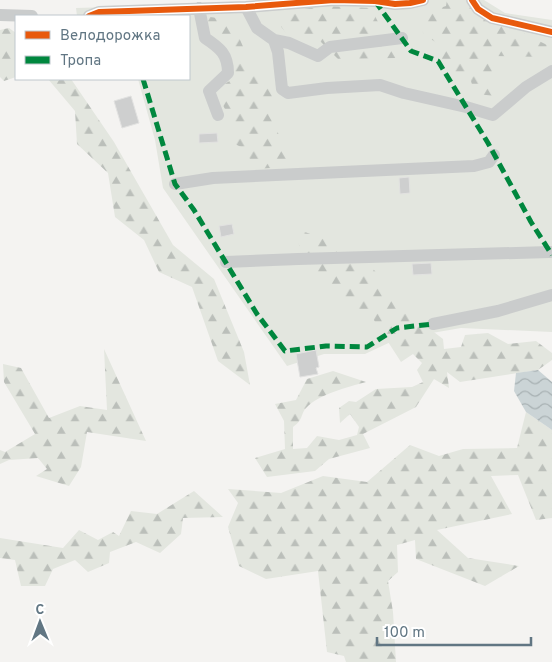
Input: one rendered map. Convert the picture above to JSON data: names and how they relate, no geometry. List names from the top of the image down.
{
  "legend": ["Велодорожка", "Тропа"],
  "scale_bar": "100 m",
  "north": "top"
}
